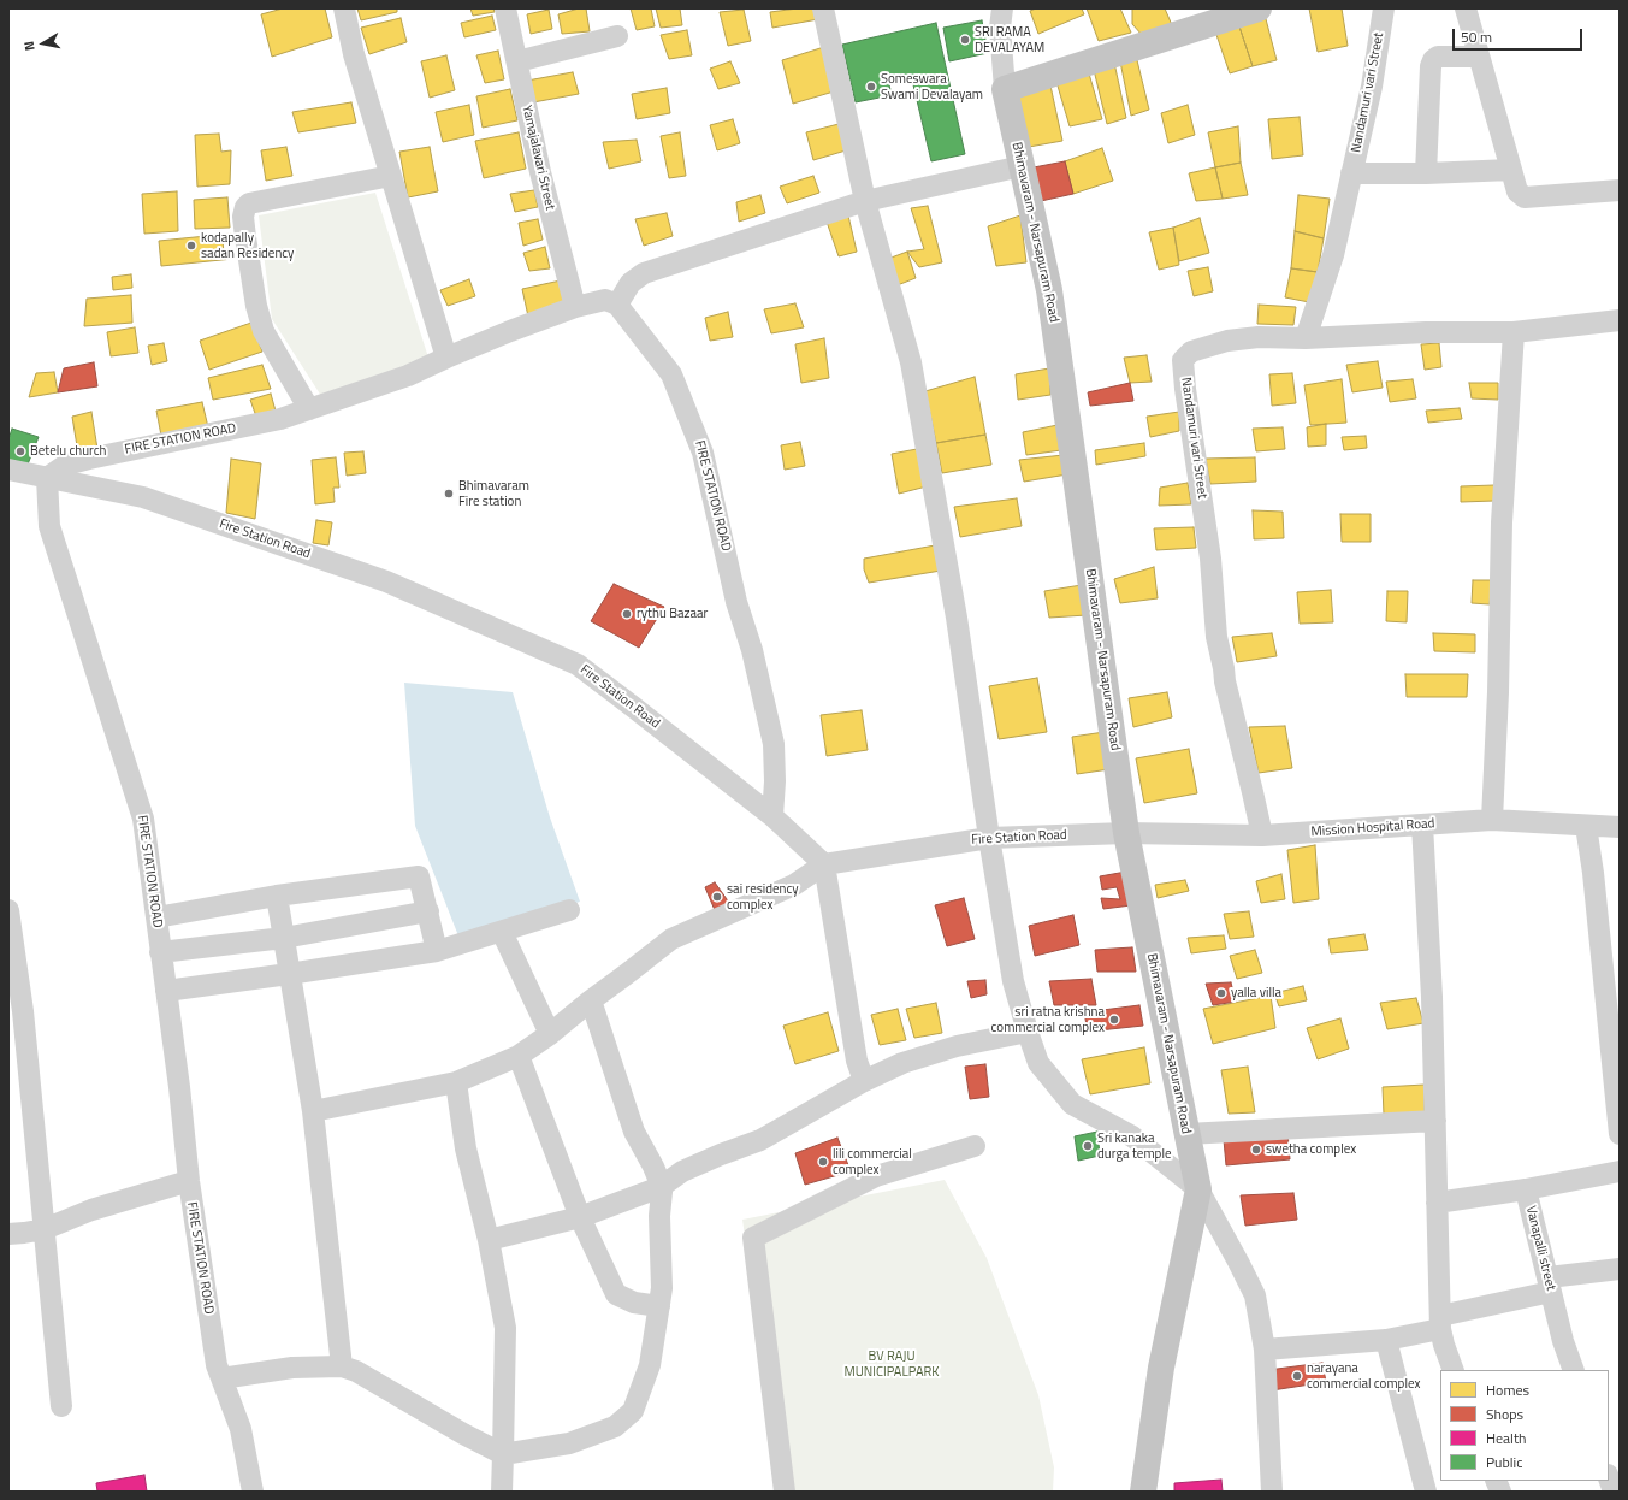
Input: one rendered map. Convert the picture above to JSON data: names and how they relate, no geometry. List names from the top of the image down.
{
  "streets": {
    "main road": ["Bhimavaram - Narsapuram Road"],
    "street": [
      "Nandamuri vari Street",
      "Yamajalavari Street",
      "FIRE STATION ROAD",
      "Fire Station Road",
      "Mission Hospital Road",
      "Vanapalli street"
    ]
  },
  "crossings": [
    ["Nandamuri vari Street", "Mission Hospital Road"],
    ["Yamajalavari Street", "FIRE STATION ROAD"],
    ["Bhimavaram - Narsapuram Road", "Fire Station Road"],
    ["Bhimavaram - Narsapuram Road", "Mission Hospital Road"],
    ["FIRE STATION ROAD", "Fire Station Road"],
    ["Fire Station Road", "Mission Hospital Road"]
  ],
  "parks": ["BV RAJU MUNICIPALPARK"],
  "places": [
    "SRI RAMA DEVALAYAM",
    "Someswara Swami Devalayam",
    "kodapally sadan Residency",
    "Betelu church",
    "Bhimavaram Fire station",
    "rythu Bazaar",
    "sai residency complex",
    "yalla villa",
    "sri ratna krishna commercial complex",
    "Sri kanaka durga temple",
    "swetha complex",
    "lili commercial complex",
    "narayana commercial complex"
  ],
  "legend": [
    "Homes",
    "Shops",
    "Health",
    "Public"
  ],
  "scale_bar": "50 m",
  "north": "left"
}
